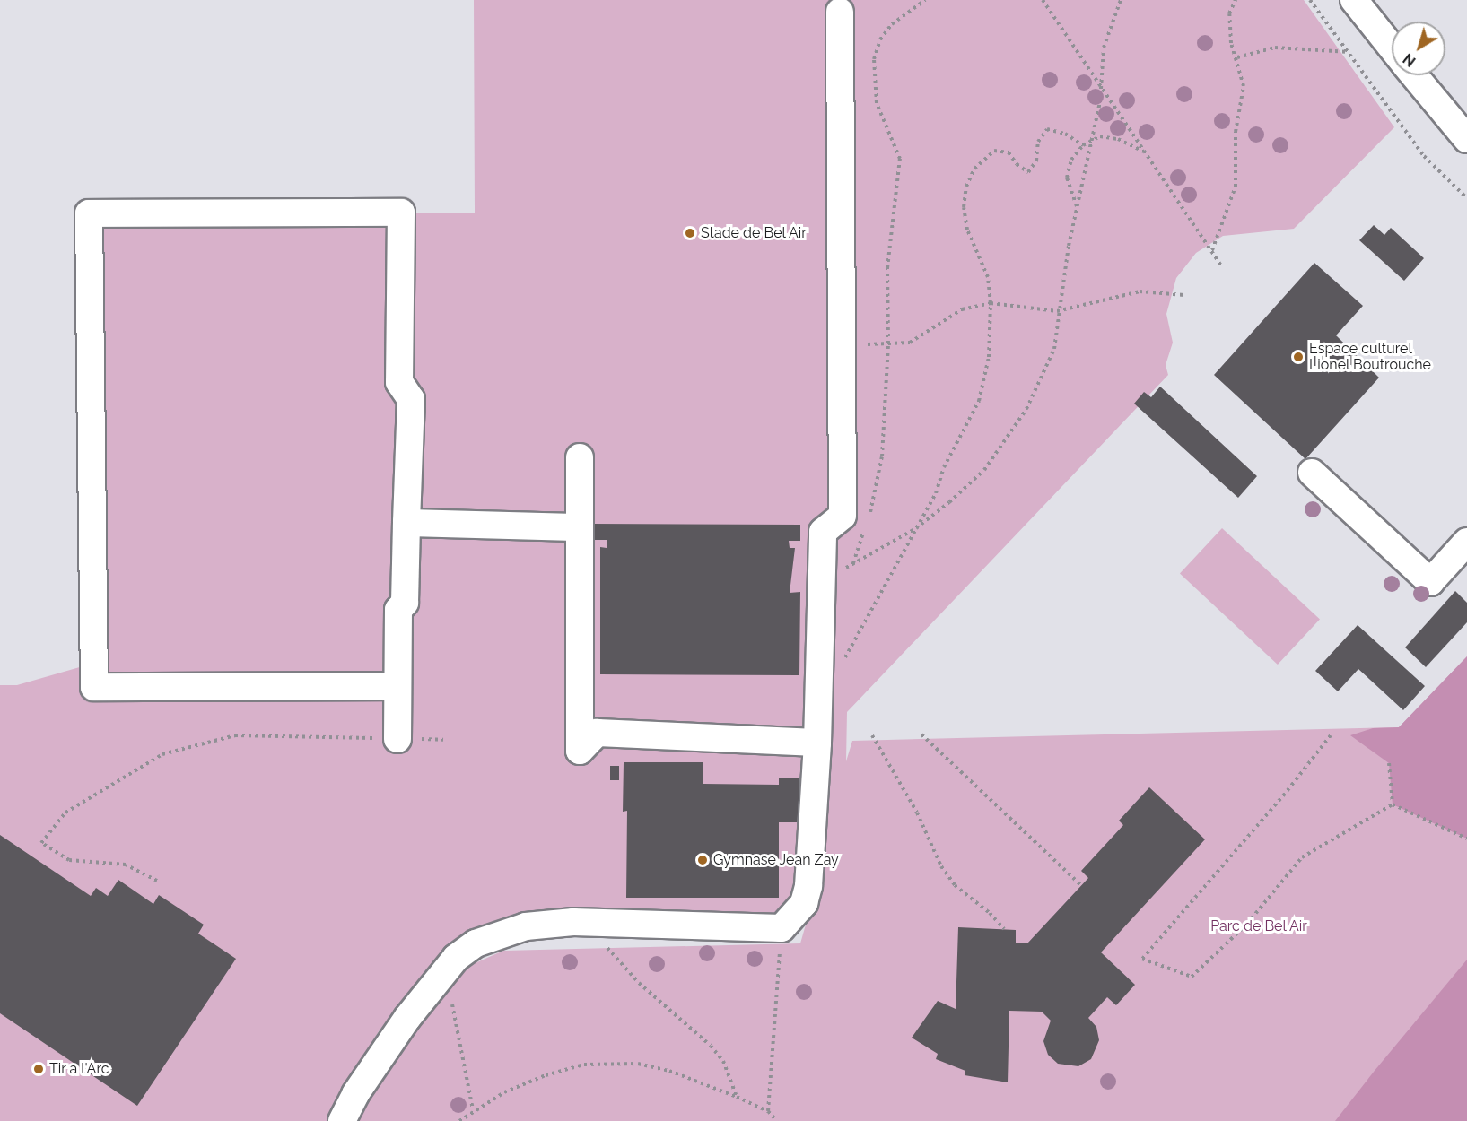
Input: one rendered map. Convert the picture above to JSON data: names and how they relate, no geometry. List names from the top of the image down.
{
  "parks": ["Parc de Bel Air"],
  "places": [
    "Stade de Bel Air",
    "Espace culturel Lionel Boutrouche",
    "Gymnase Jean Zay",
    "Tir a l'Arc"
  ],
  "north": "bottom left"
}
